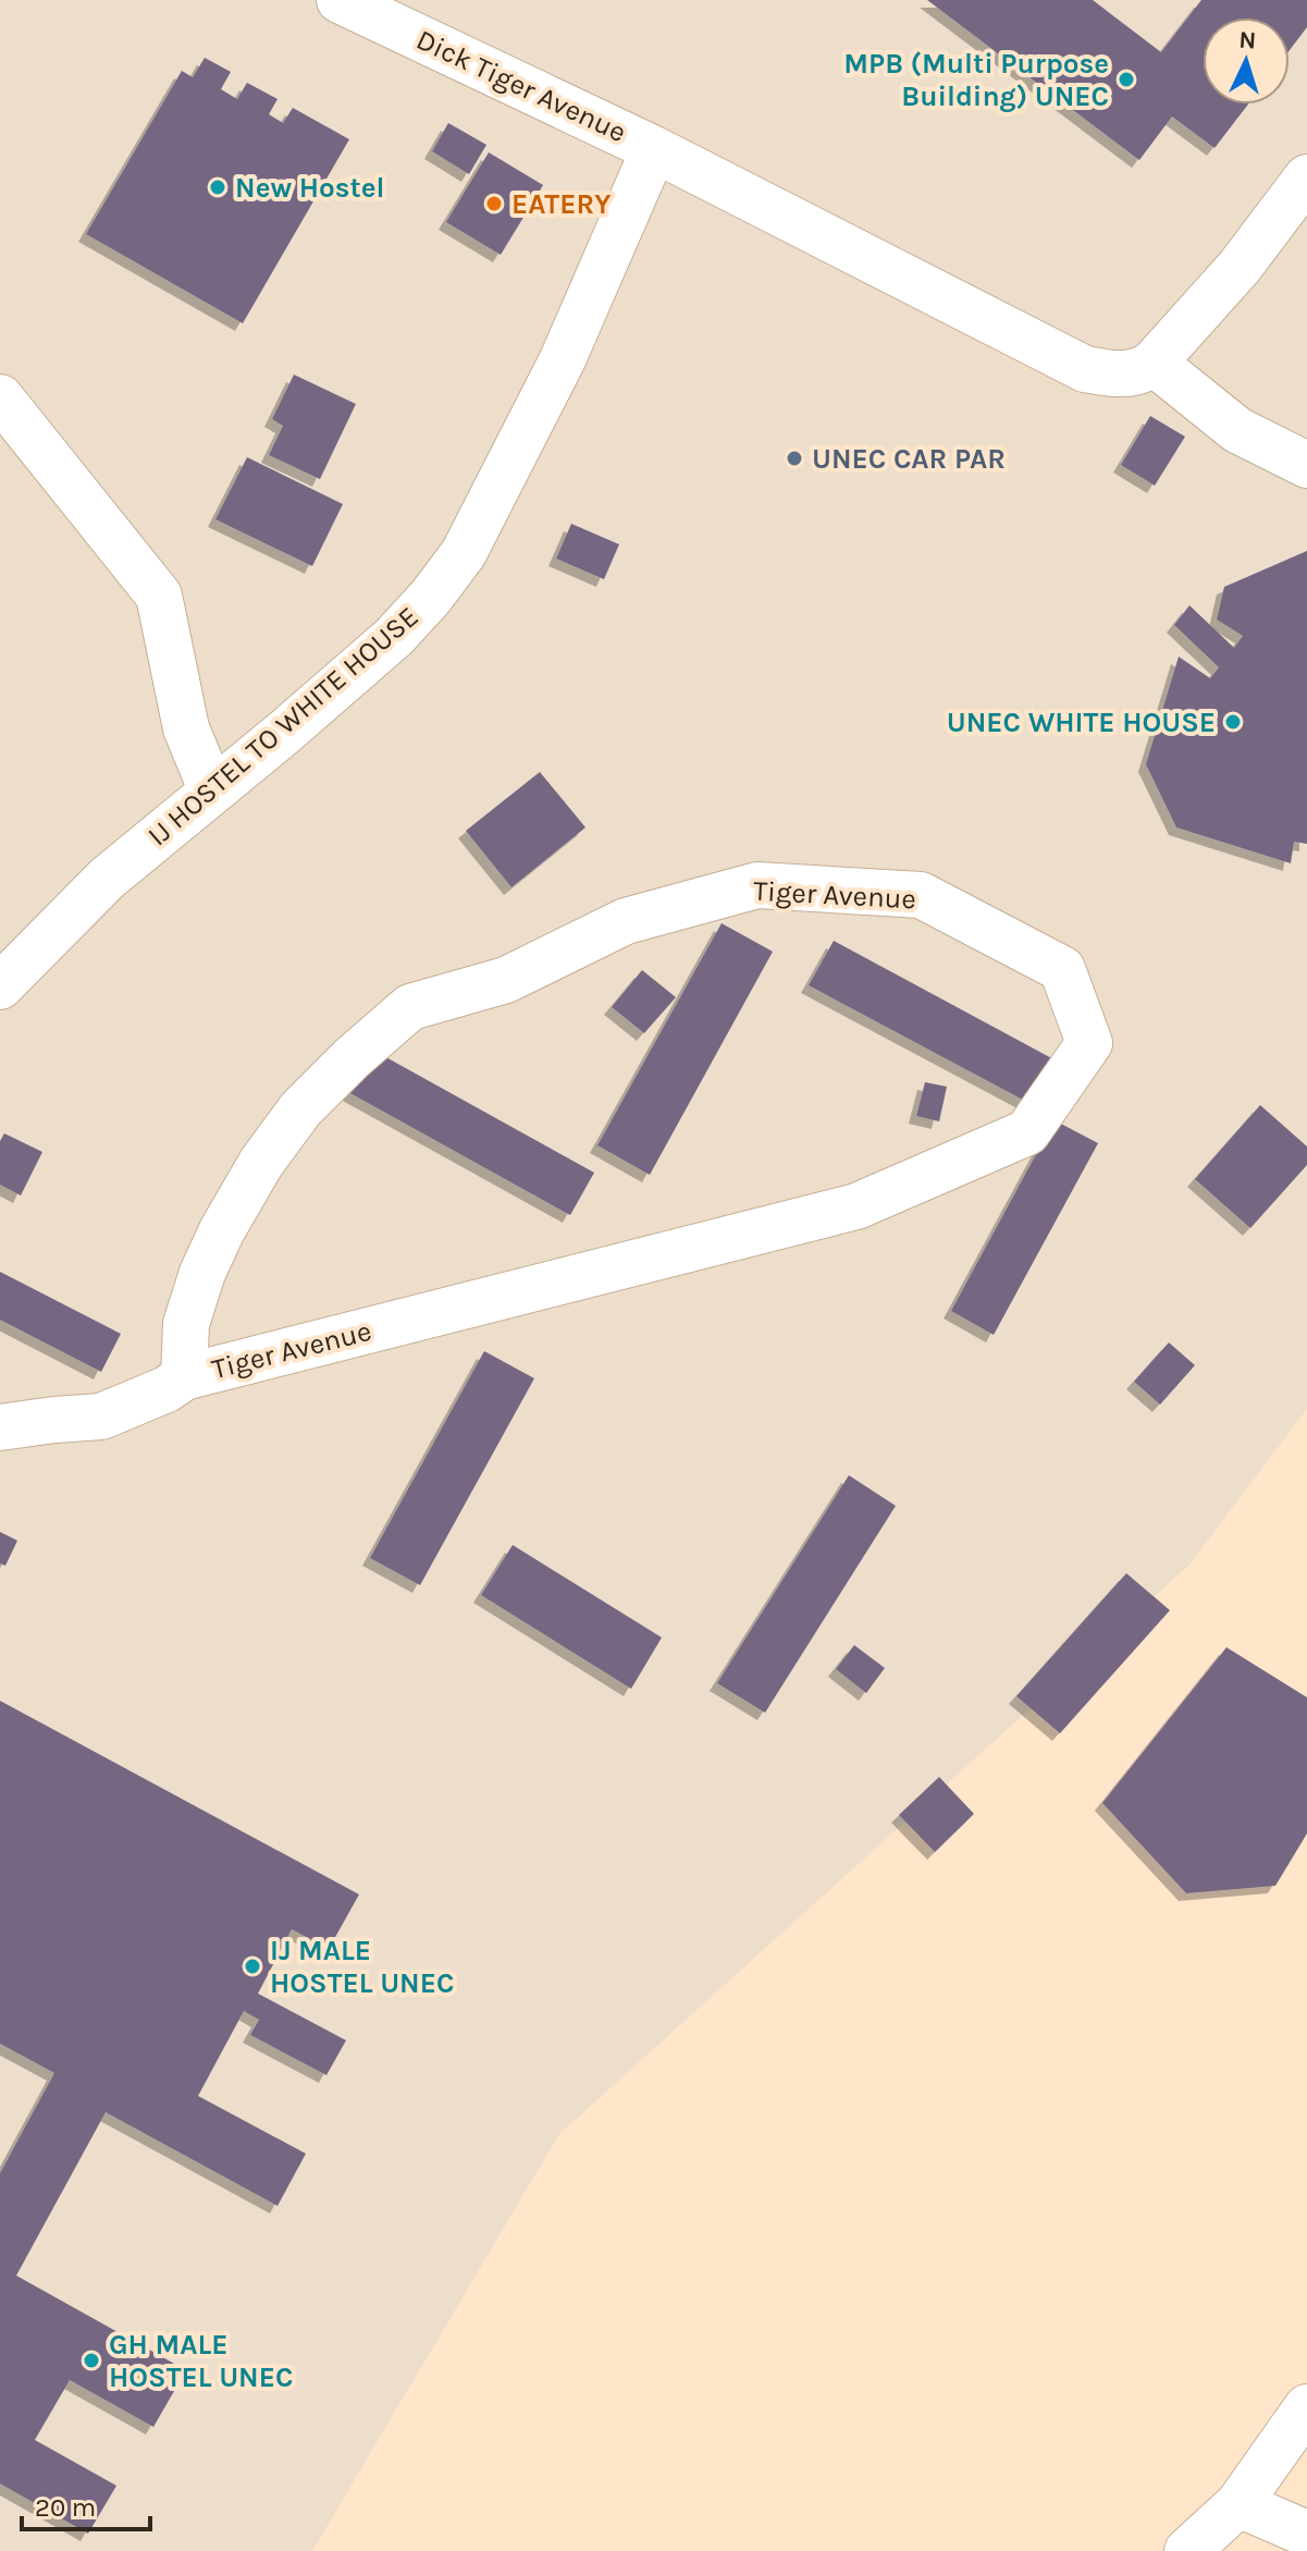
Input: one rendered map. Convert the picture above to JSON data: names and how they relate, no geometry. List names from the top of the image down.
{
  "streets": {
    "street": ["Dick Tiger Avenue", "IJ HOSTEL TO WHITE HOUSE", "Tiger Avenue"]
  },
  "crossings": [
    ["Dick Tiger Avenue", "IJ HOSTEL TO WHITE HOUSE"]
  ],
  "places": [
    "MPB (Multi Purpose Building) UNEC",
    "New Hostel",
    "EATERY",
    "UNEC CAR PAR",
    "UNEC WHITE HOUSE",
    "IJ MALE HOSTEL UNEC",
    "GH MALE HOSTEL UNEC"
  ],
  "scale_bar": "20 m",
  "north": "top"
}
